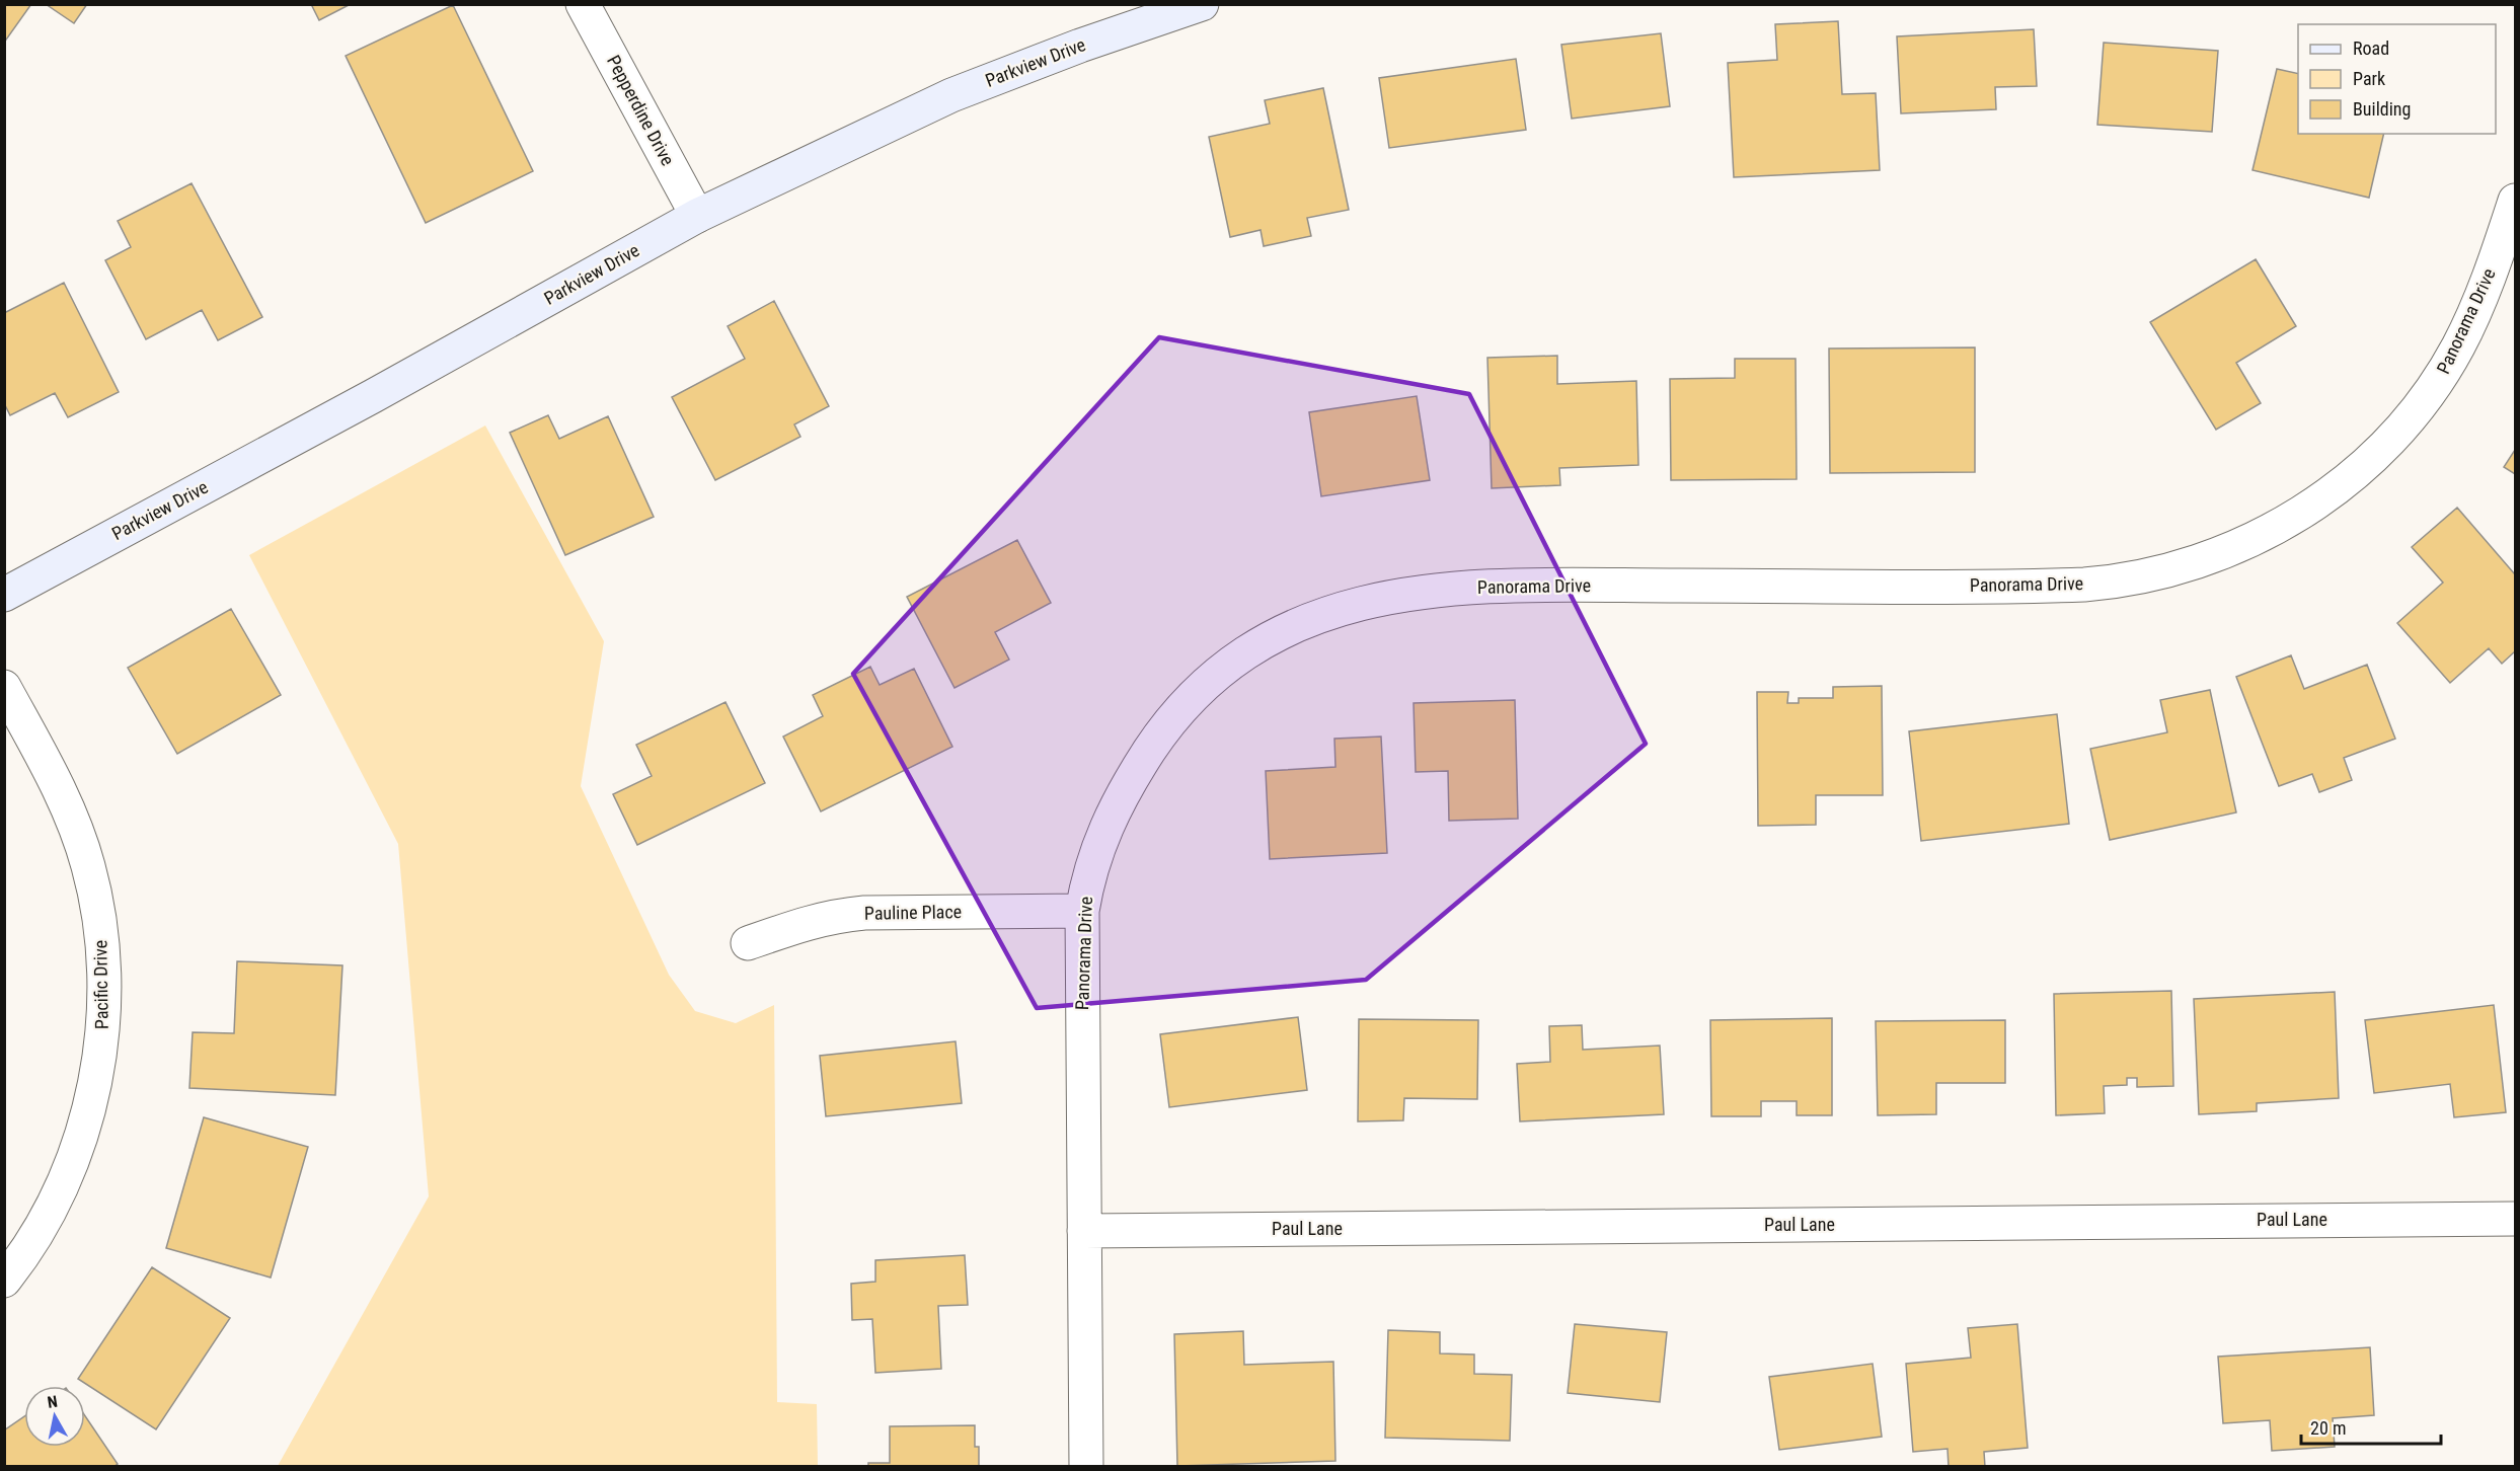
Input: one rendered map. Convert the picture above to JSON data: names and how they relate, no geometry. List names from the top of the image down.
{
  "streets": {
    "street": [
      "Parkview Drive",
      "Pepperdine Drive",
      "Panorama Drive",
      "Pauline Place",
      "Pacific Drive",
      "Paul Lane"
    ]
  },
  "crossings": [
    ["Parkview Drive", "Pepperdine Drive"],
    ["Panorama Drive", "Pauline Place"],
    ["Panorama Drive", "Paul Lane"]
  ],
  "legend": ["Road", "Park", "Building"],
  "scale_bar": "20 m",
  "north": "top"
}
